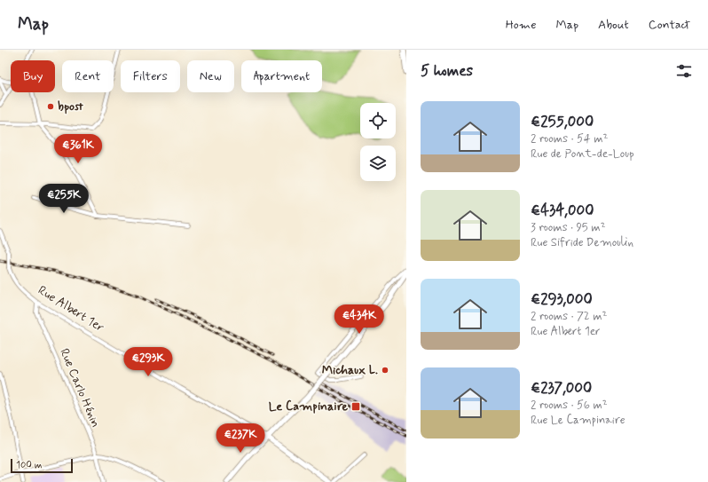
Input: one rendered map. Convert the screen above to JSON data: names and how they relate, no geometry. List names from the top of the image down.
{
  "streets": {
    "main road": ["Rue Albert 1er"],
    "street": ["Rue Carlo Hénin"]
  },
  "crossings": [
    ["Rue Albert 1er", "Rue Carlo Hénin"]
  ],
  "places": {
    "other": ["bpost", "Michaux L."],
    "transit": ["Le Campinaire"]
  },
  "scale_bar": "100 m",
  "page": {
    "header": "Map",
    "nav": [
      "Home",
      "Map",
      "About",
      "Contact"
    ],
    "heading": "5 homes",
    "chip": [
      "Buy",
      "Rent",
      "Filters",
      "New",
      "Apartment"
    ],
    "list": [
      {
        "name": "€255,000",
        "note": "2 rooms · 54 m² · Rue de Pont-de-Loup"
      },
      {
        "name": "€434,000",
        "note": "3 rooms · 95 m² · Rue Sifride Demoulin"
      },
      {
        "name": "€293,000",
        "note": "2 rooms · 72 m² · Rue Albert 1er"
      },
      {
        "name": "€237,000",
        "note": "2 rooms · 56 m² · Rue Le Campinaire"
      }
    ],
    "price": [
      "€361K",
      "€255K",
      "€434K",
      "€293K",
      "€237K"
    ],
    "scale": "100 m"
  }
}
